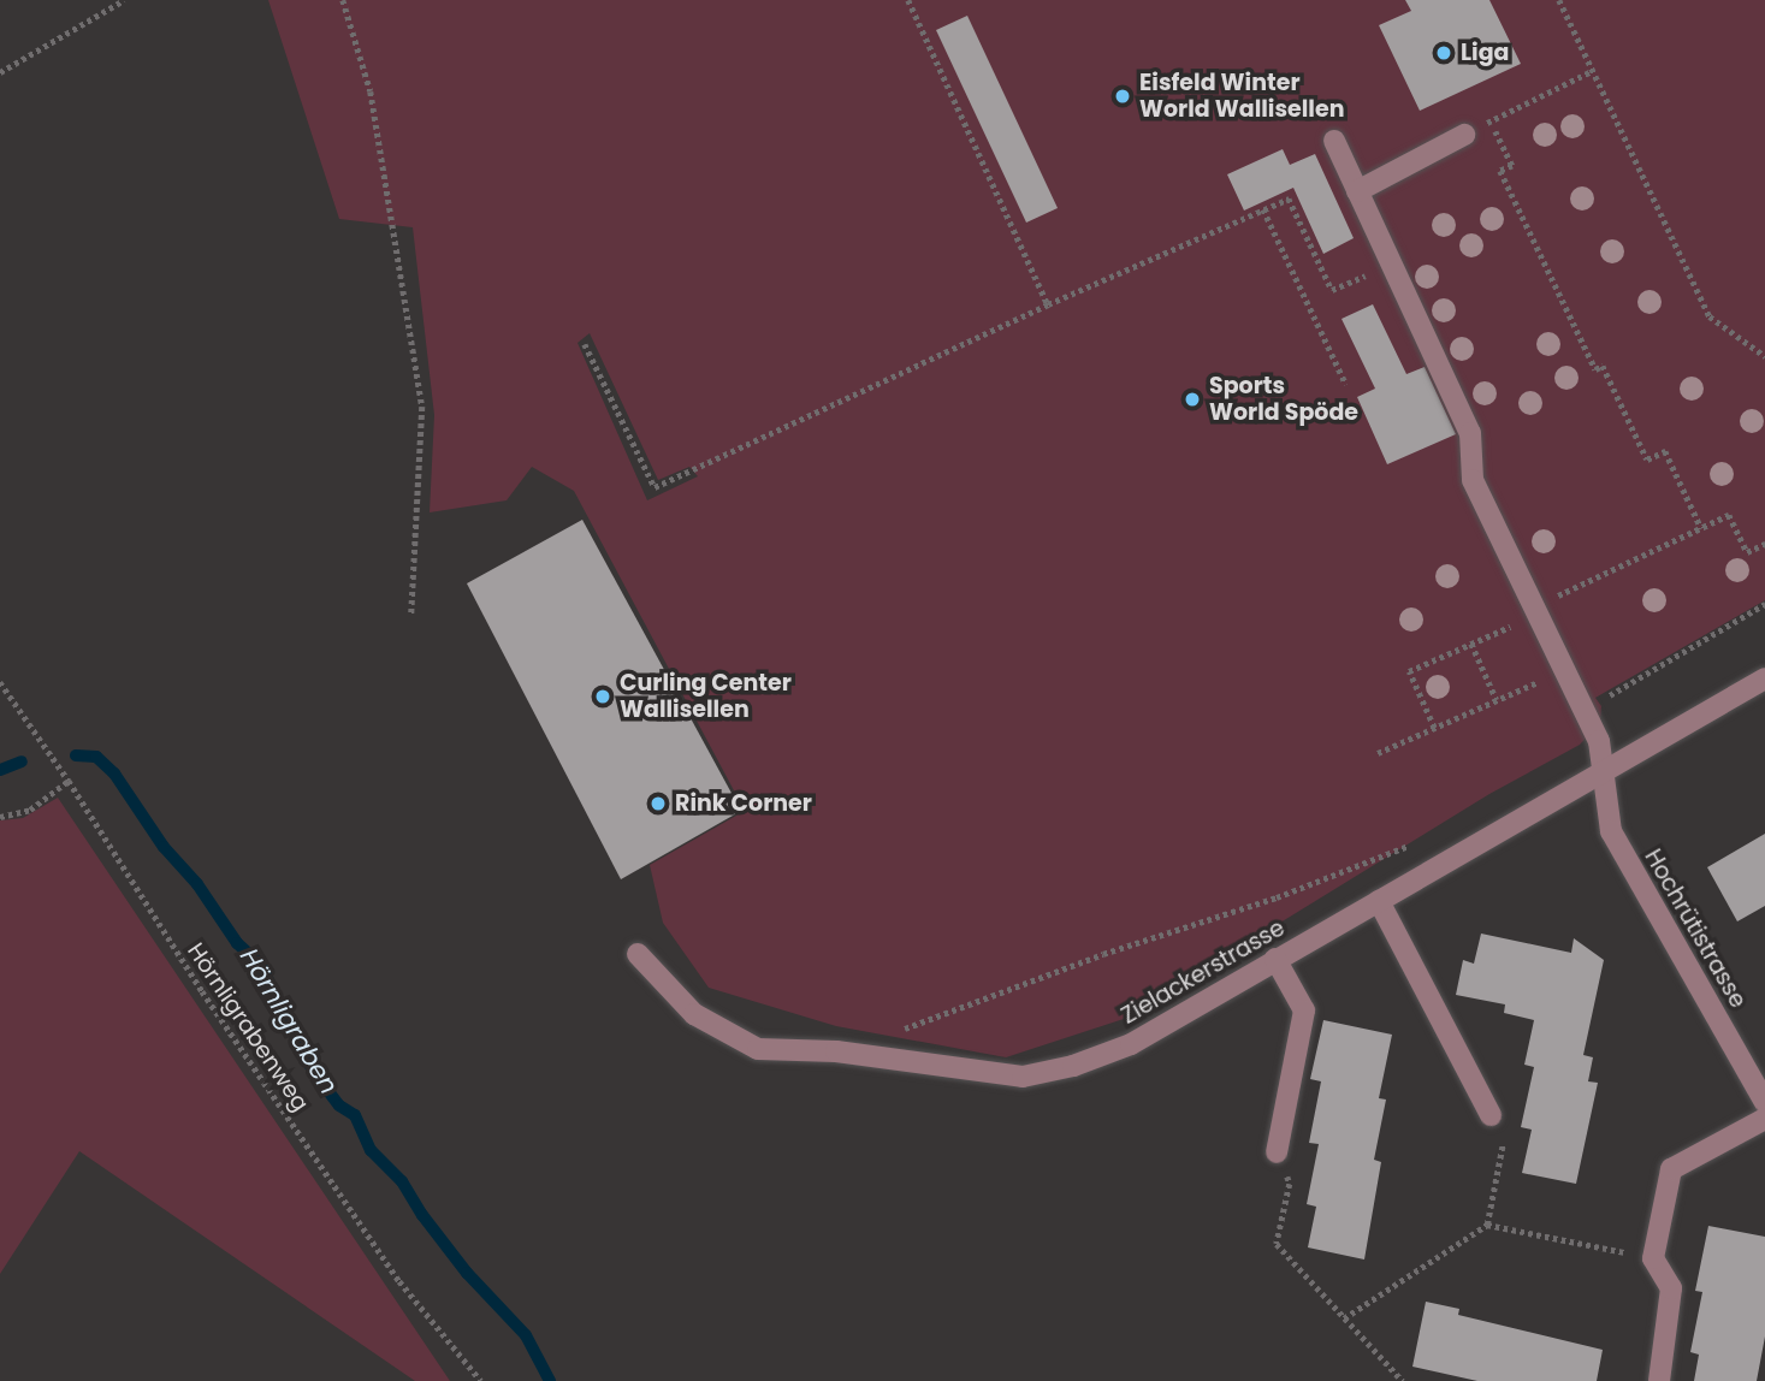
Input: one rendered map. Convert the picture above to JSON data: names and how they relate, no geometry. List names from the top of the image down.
{
  "streets": {
    "street": ["Hochrütistrasse", "Zielackerstrasse"],
    "path": ["Hörnligrabenweg"]
  },
  "crossings": [
    ["Hochrütistrasse", "Zielackerstrasse"]
  ],
  "water": ["Hörnligraben"],
  "places": [
    "Liga",
    "Eisfeld Winter World Wallisellen",
    "Sports World Spöde",
    "Curling Center Wallisellen",
    "Rink Corner"
  ]
}
